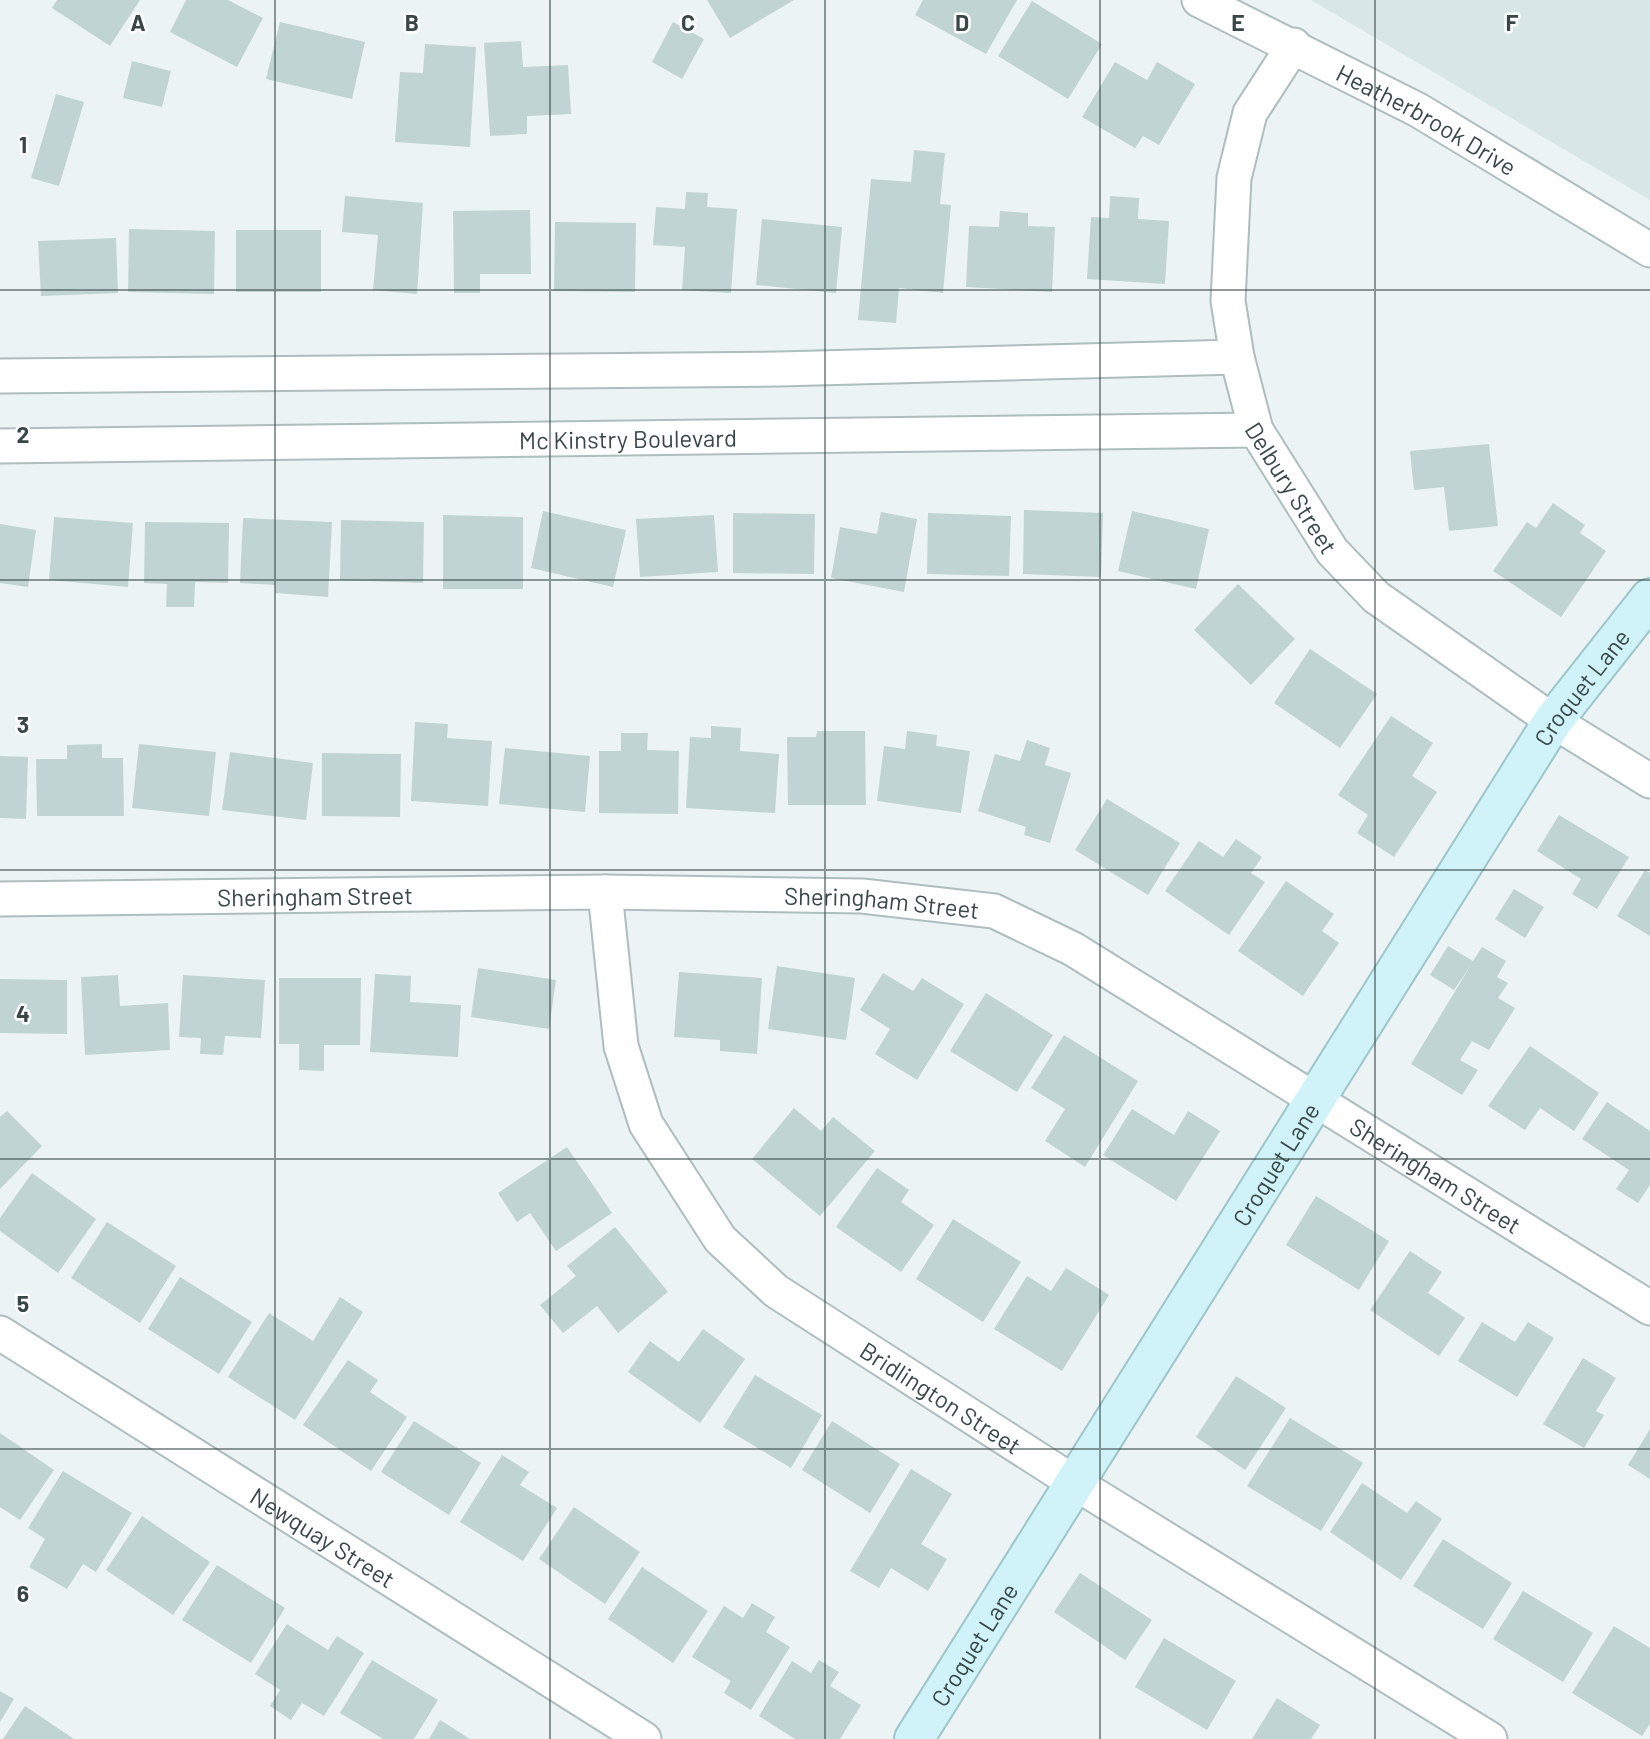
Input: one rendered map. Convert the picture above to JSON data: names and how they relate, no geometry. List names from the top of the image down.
{
  "streets": {
    "street": [
      "Heatherbrook Drive",
      "Mc Kinstry Boulevard",
      "Delbury Street",
      "Croquet Lane",
      "Sheringham Street",
      "Bridlington Street",
      "Newquay Street"
    ]
  },
  "crossings": [
    ["Heatherbrook Drive", "Delbury Street"],
    ["Mc Kinstry Boulevard", "Delbury Street"],
    ["Delbury Street", "Croquet Lane"],
    ["Croquet Lane", "Sheringham Street"],
    ["Croquet Lane", "Bridlington Street"],
    ["Sheringham Street", "Bridlington Street"]
  ],
  "grid": {
    "columns": [
      "A",
      "B",
      "C",
      "D",
      "E",
      "F"
    ],
    "rows": [
      "1",
      "2",
      "3",
      "4",
      "5",
      "6"
    ]
  }
}
